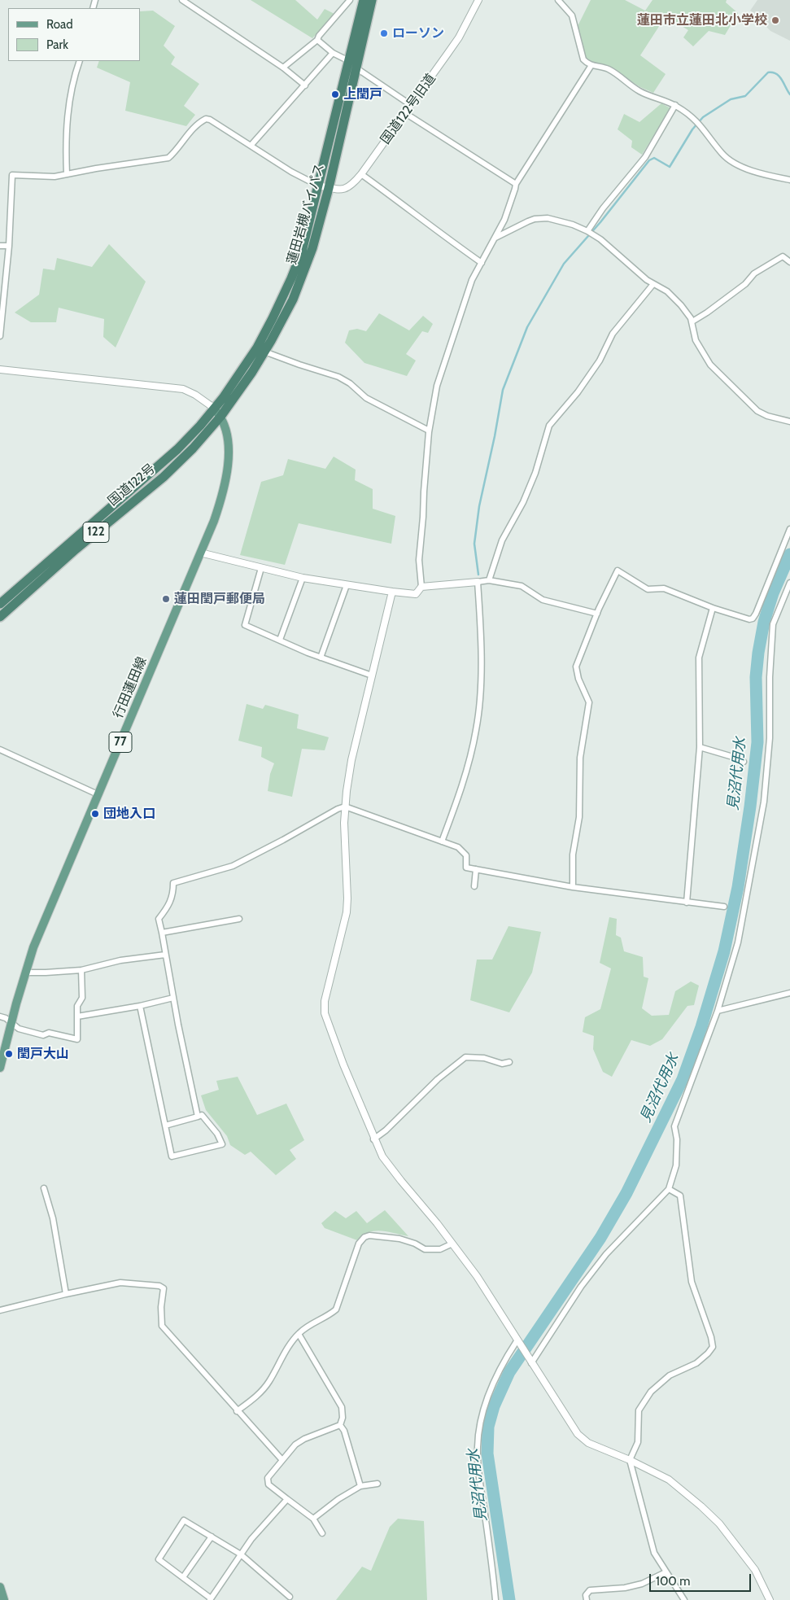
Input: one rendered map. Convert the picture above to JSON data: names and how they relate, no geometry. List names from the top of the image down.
{
  "streets": {
    "highway": ["蓮田岩槻バイパス", "国道122号", "122"],
    "main road": ["行田蓮田線", "77"],
    "street": ["国道122号旧道"]
  },
  "crossings": [
    ["国道122号旧道", "蓮田岩槻バイパス"],
    ["蓮田岩槻バイパス", "国道122号"],
    ["蓮田岩槻バイパス", "行田蓮田線"],
    ["国道122号", "行田蓮田線"]
  ],
  "water": ["見沼代用水"],
  "places": [
    "蓮田市立蓮田北小学校",
    "ローソン",
    "上閏戸",
    "蓮田閏戸郵便局",
    "団地入口",
    "閏戸大山"
  ],
  "legend": ["Road", "Park"],
  "scale_bar": "100 m"
}
